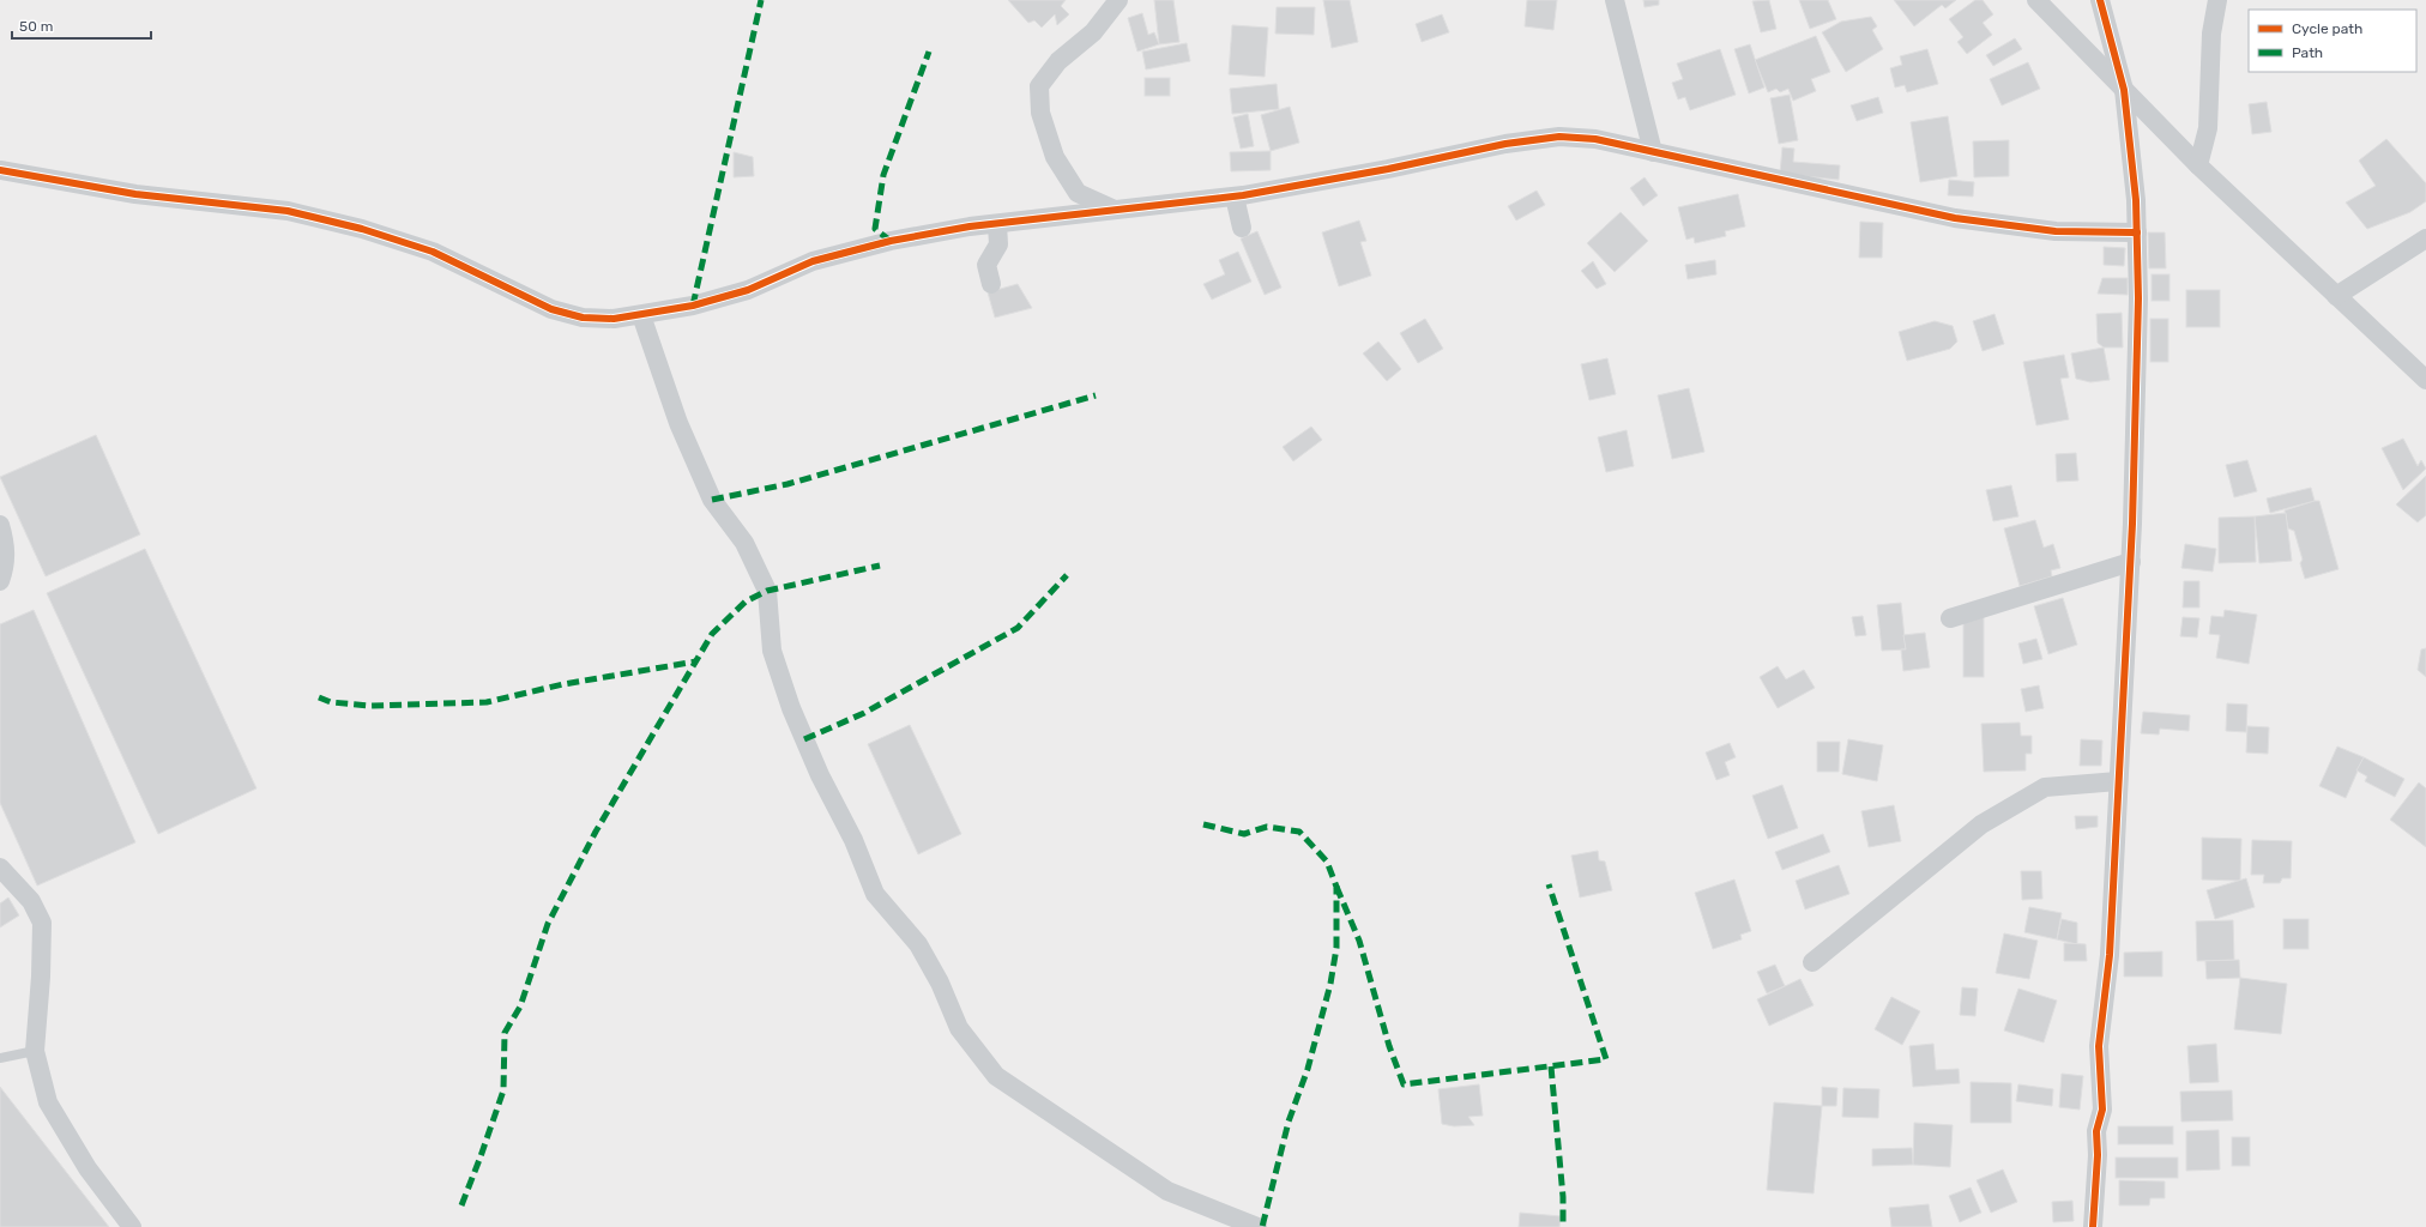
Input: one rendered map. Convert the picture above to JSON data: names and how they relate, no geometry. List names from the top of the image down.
{
  "legend": ["Cycle path", "Path"],
  "scale_bar": "50 m"
}
